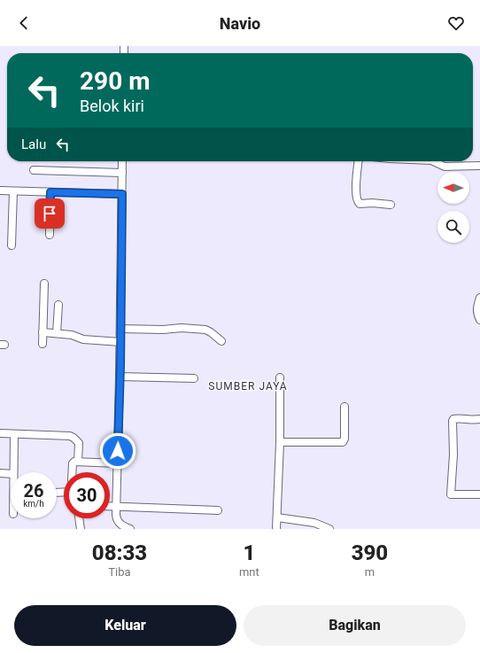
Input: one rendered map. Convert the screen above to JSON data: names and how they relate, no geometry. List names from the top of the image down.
{
  "districts": ["SUMBER JAYA"],
  "north": "left",
  "page": {
    "header": "Navio",
    "turn": ["290 m", "Belok kiri"],
    "then": "Lalu",
    "speed": "26 km/h",
    "limit": "30",
    "eta": [
      "08:33",
      "Tiba",
      "1",
      "mnt",
      "390",
      "m"
    ],
    "buttons": ["Keluar", "Bagikan"]
  }
}
